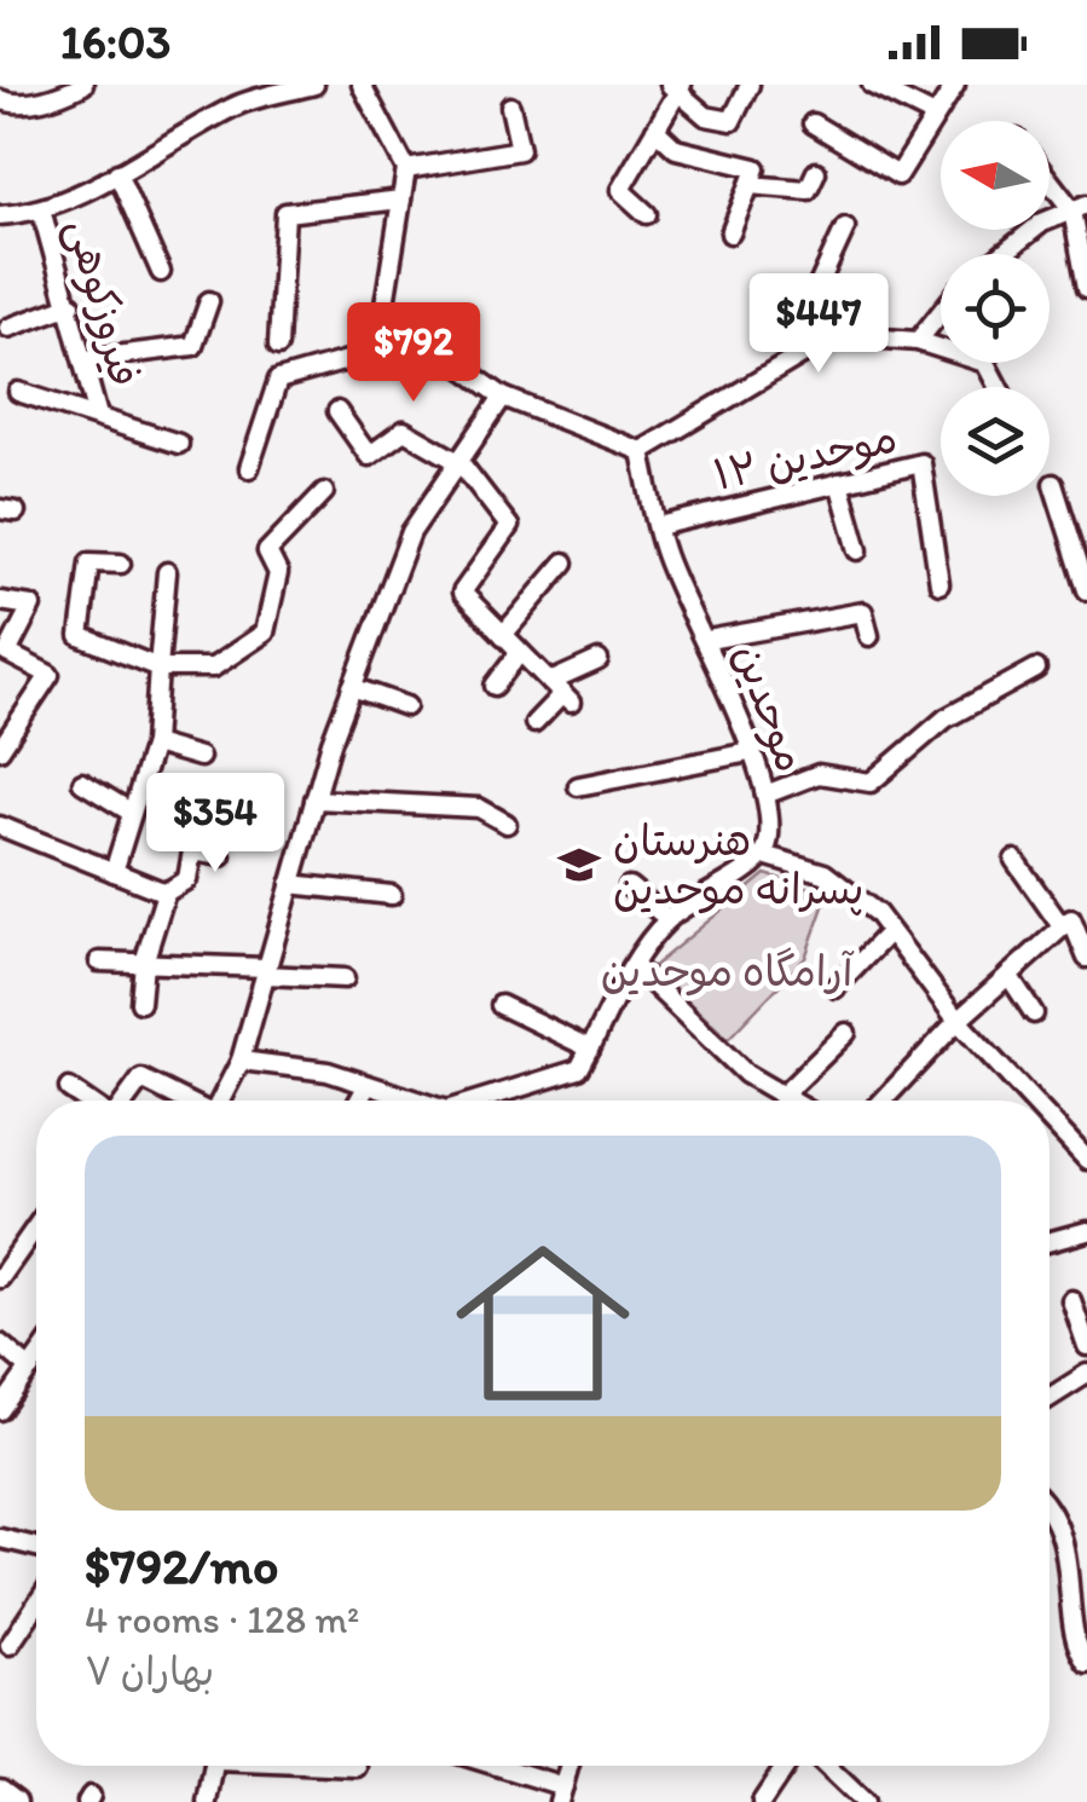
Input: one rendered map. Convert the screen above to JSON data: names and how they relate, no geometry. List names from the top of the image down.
{
  "streets": {
    "street": ["فیروزکوهی", "موحدین ۱۲", "موحدین"]
  },
  "crossings": [
    ["موحدین ۱۲", "موحدین"]
  ],
  "parks": ["آرامگاه موحدین"],
  "places": {
    "school or university": ["هنرستان پسرانه موحدین"]
  },
  "north": "left",
  "page": {
    "status": "16:03",
    "price": ["$447", "$792", "$354"],
    "list": [
      {
        "name": "$792/mo",
        "note": "4 rooms · 128 m² · بهاران ۷"
      }
    ]
  }
}
